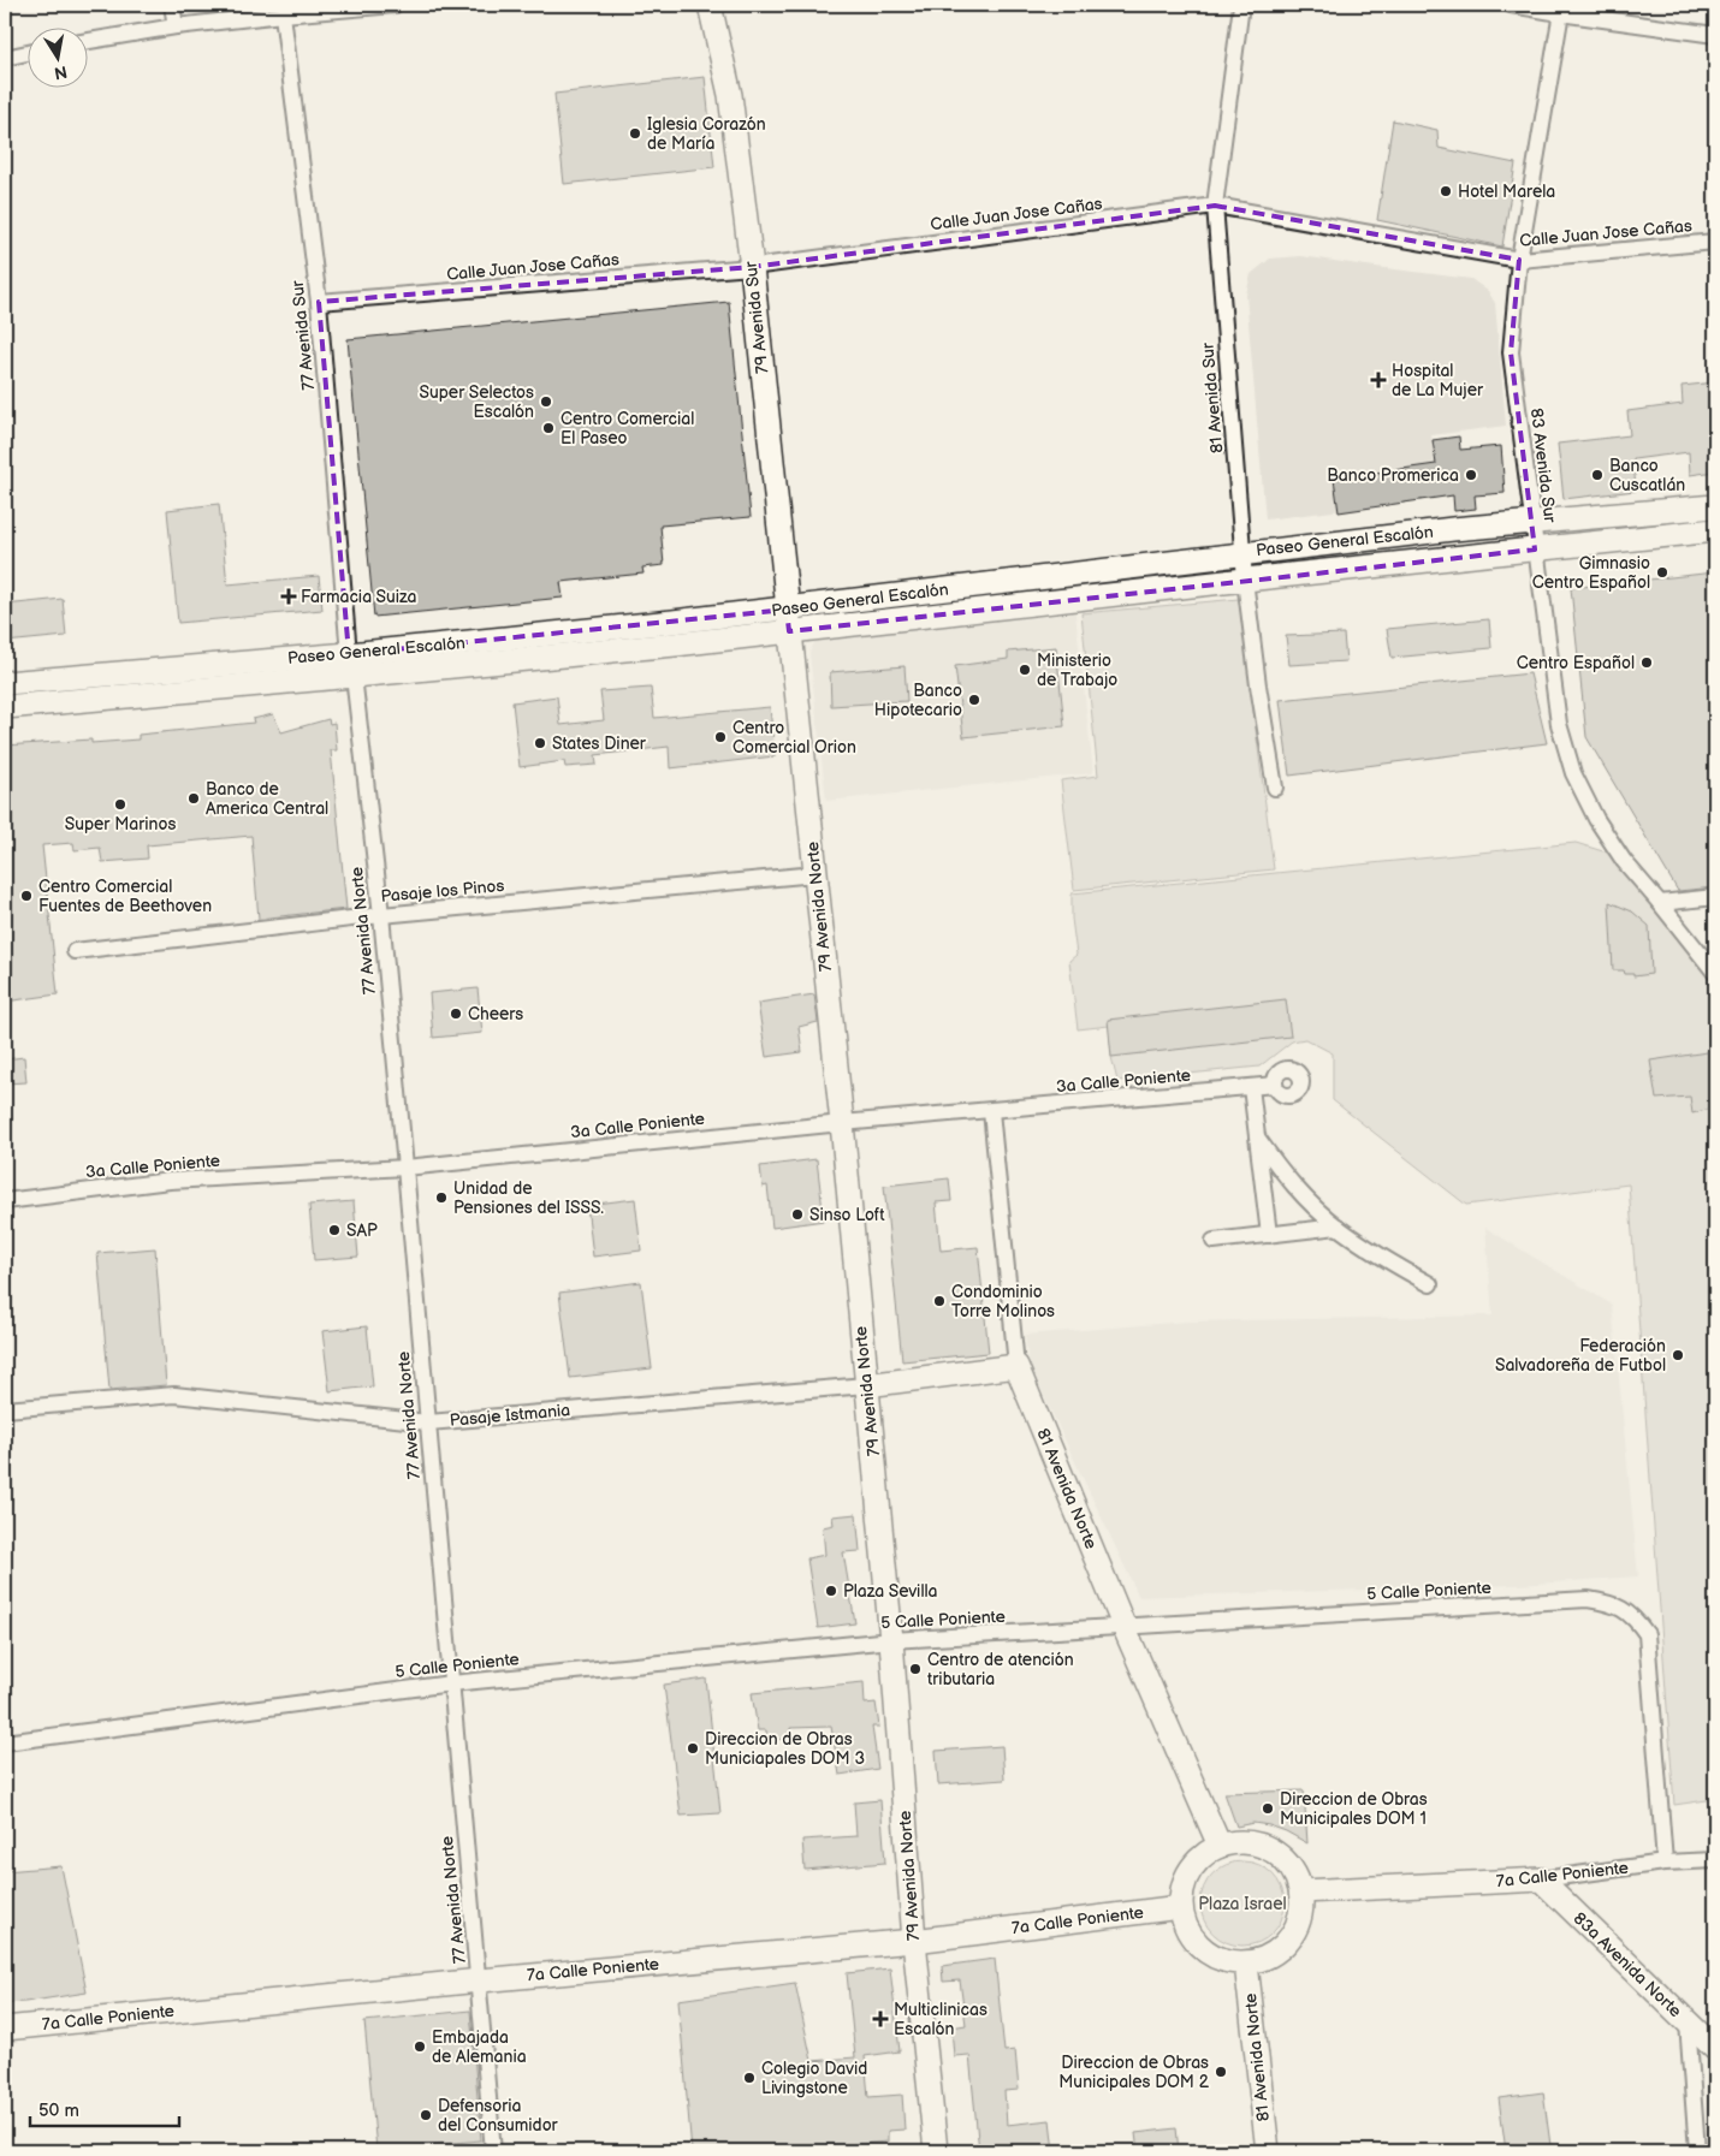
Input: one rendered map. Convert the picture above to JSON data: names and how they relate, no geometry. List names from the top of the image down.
{
  "streets": {
    "main road": [
      "79 Avenida Sur",
      "Paseo General Escalón",
      "79 Avenida Norte",
      "Pasaje Istmania",
      "81 Avenida Norte",
      "7a Calle Poniente",
      "83a Avenida Norte"
    ],
    "street": [
      "Calle Juan Jose Cañas",
      "77 Avenida Sur",
      "81 Avenida Sur",
      "83 Avenida Sur",
      "Pasaje los Pinos",
      "77 Avenida Norte",
      "3a Calle Poniente",
      "5 Calle Poniente"
    ]
  },
  "crossings": [
    ["Calle Juan Jose Cañas", "79 Avenida Sur"],
    ["Calle Juan Jose Cañas", "77 Avenida Sur"],
    ["Calle Juan Jose Cañas", "81 Avenida Sur"],
    ["Calle Juan Jose Cañas", "83 Avenida Sur"],
    ["79 Avenida Sur", "Paseo General Escalón"],
    ["79 Avenida Sur", "79 Avenida Norte"],
    ["77 Avenida Sur", "Paseo General Escalón"],
    ["81 Avenida Sur", "Paseo General Escalón"],
    ["83 Avenida Sur", "Paseo General Escalón"],
    ["Paseo General Escalón", "79 Avenida Norte"],
    ["Paseo General Escalón", "77 Avenida Norte"],
    ["Pasaje los Pinos", "79 Avenida Norte"],
    ["Pasaje los Pinos", "77 Avenida Norte"],
    ["79 Avenida Norte", "3a Calle Poniente"],
    ["79 Avenida Norte", "Pasaje Istmania"],
    ["79 Avenida Norte", "5 Calle Poniente"],
    ["79 Avenida Norte", "7a Calle Poniente"],
    ["77 Avenida Norte", "3a Calle Poniente"],
    ["77 Avenida Norte", "Pasaje Istmania"],
    ["77 Avenida Norte", "5 Calle Poniente"],
    ["77 Avenida Norte", "7a Calle Poniente"],
    ["3a Calle Poniente", "81 Avenida Norte"],
    ["Pasaje Istmania", "81 Avenida Norte"],
    ["81 Avenida Norte", "5 Calle Poniente"],
    ["81 Avenida Norte", "7a Calle Poniente"],
    ["5 Calle Poniente", "7a Calle Poniente"],
    ["7a Calle Poniente", "83a Avenida Norte"]
  ],
  "parks": ["Plaza Israel"],
  "places": {
    "other": [
      "Iglesia Corazón de María",
      "Hotel Marela",
      "Super Selectos Escalón",
      "Centro Comercial El Paseo",
      "Banco Promerica",
      "Banco Cuscatlán",
      "Gimnasio Centro Español",
      "Centro Español",
      "Ministerio de Trabajo",
      "Banco Hipotecario",
      "Centro Comercial Orion",
      "States Diner",
      "Banco de America Central",
      "Super Marinos",
      "Centro Comercial Fuentes de Beethoven",
      "Cheers",
      "Unidad de Pensiones del ISSS.",
      "Sinso Loft",
      "SAP",
      "Condominio Torre Molinos",
      "Federación Salvadoreña de Futbol",
      "Plaza Sevilla",
      "Centro de atención tributaria",
      "Direccion de Obras Municiapales DOM 3",
      "Direccion de Obras Municipales DOM 1",
      "Embajada de Alemania",
      "Direccion de Obras Municipales DOM 2",
      "Colegio David Livingstone",
      "Defensoria del Consumidor"
    ],
    "health": ["Hospital de La Mujer", "Farmacia Suiza", "Multiclinicas Escalón"]
  },
  "scale_bar": "50 m",
  "north": "bottom"
}
